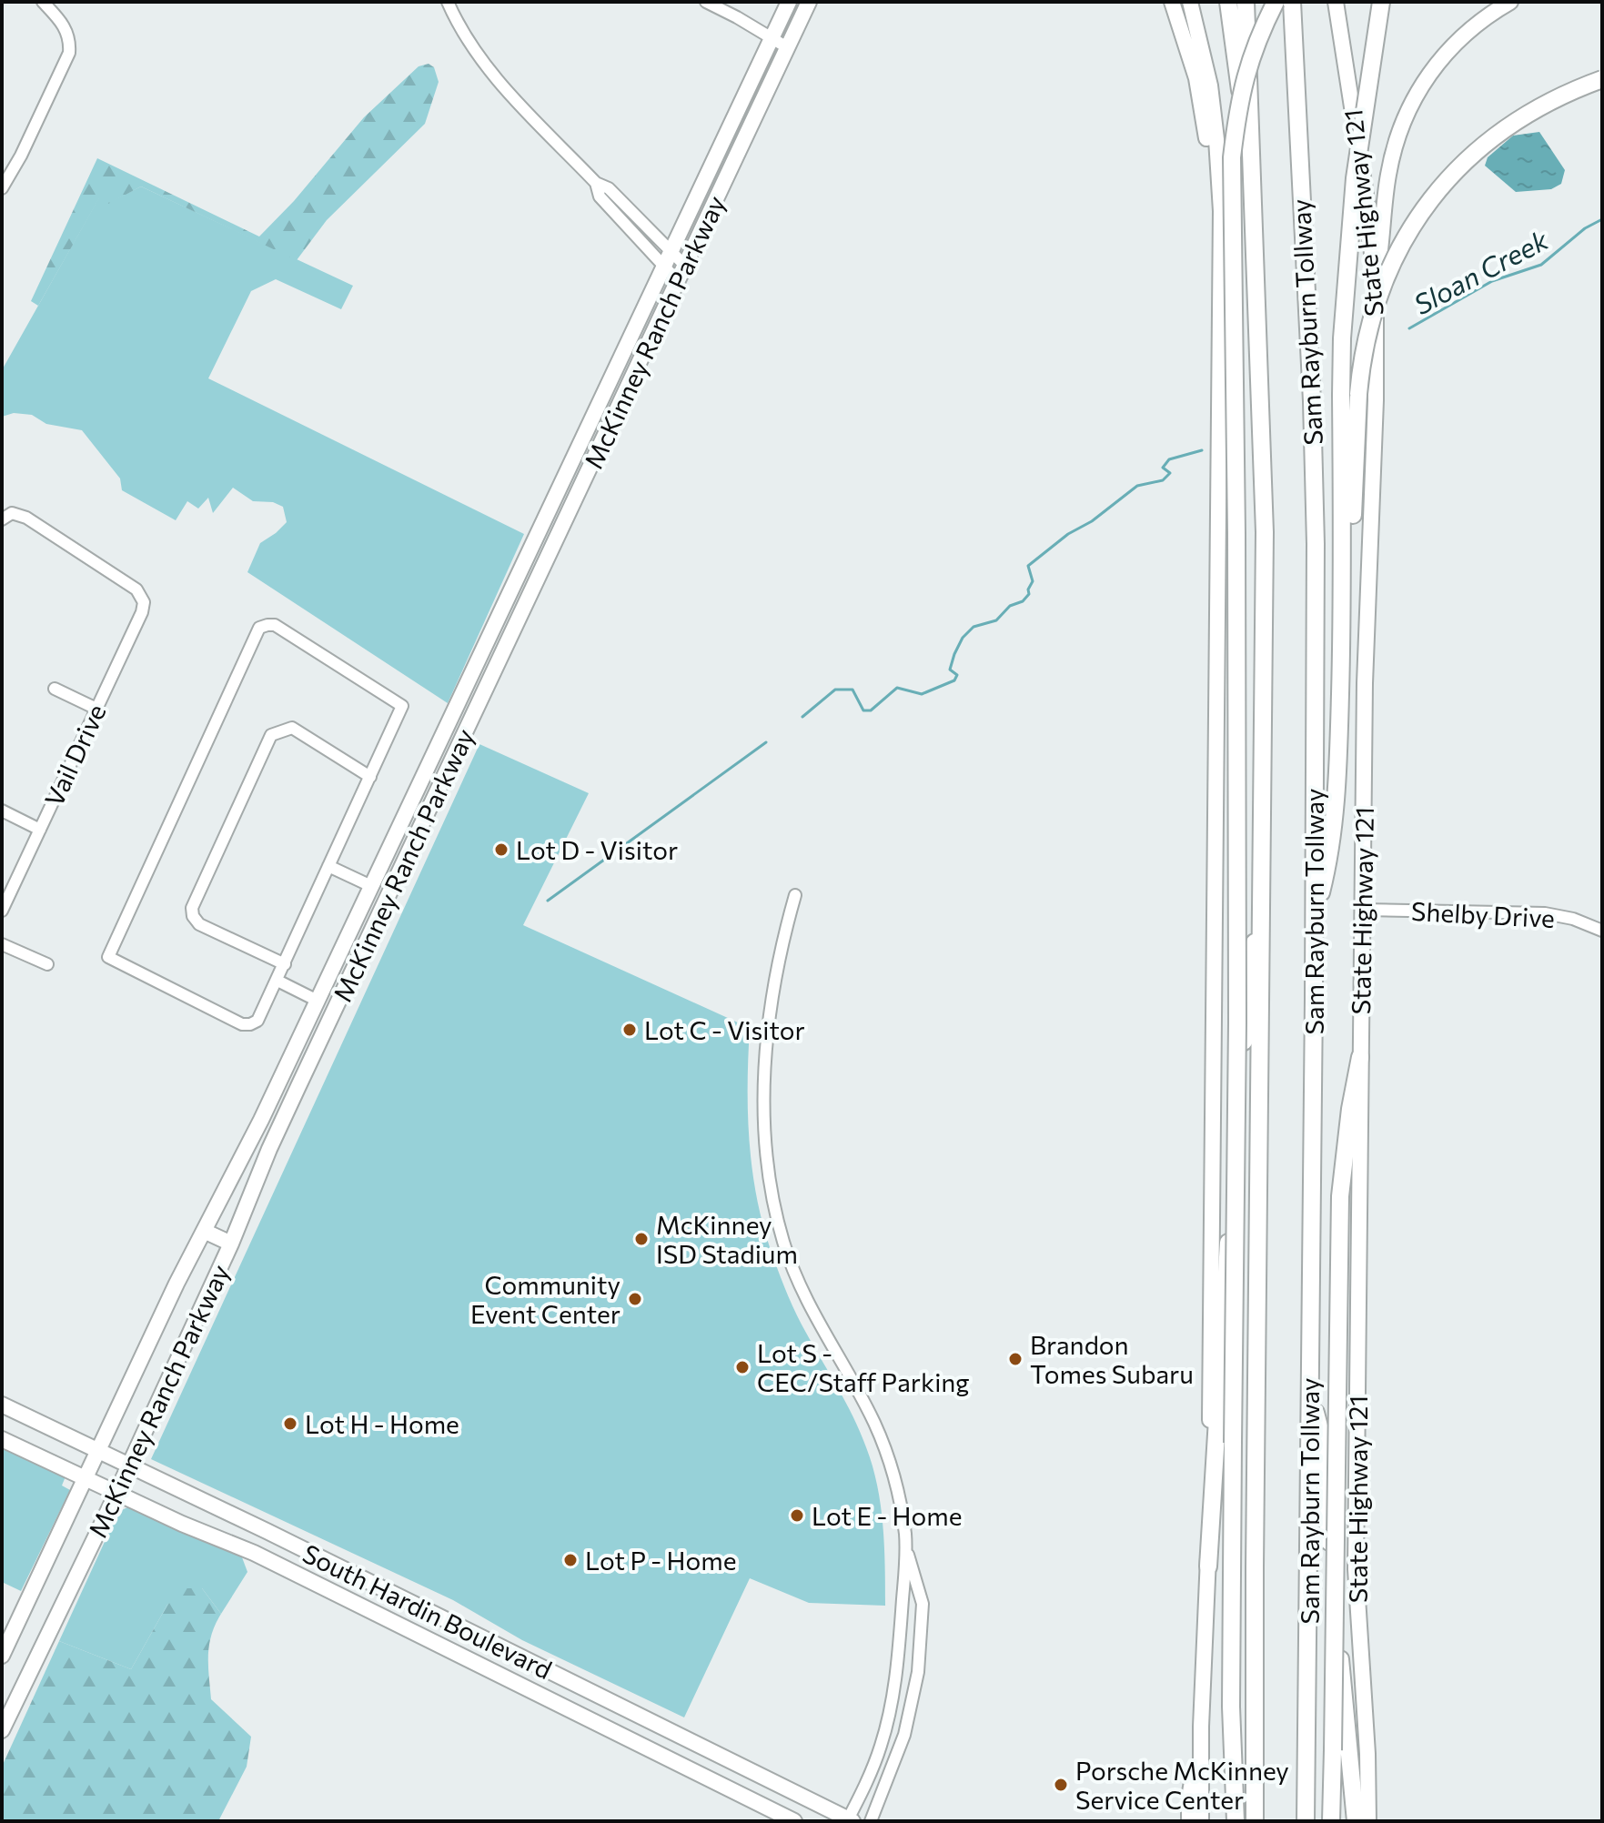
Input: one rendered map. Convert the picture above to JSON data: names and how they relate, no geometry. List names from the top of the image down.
{
  "streets": {
    "highway": ["Sam Rayburn Tollway"],
    "main road": ["State Highway 121", "McKinney Ranch Parkway", "South Hardin Boulevard"],
    "street": ["Vail Drive", "Shelby Drive"]
  },
  "crossings": [
    ["State Highway 121", "Shelby Drive"],
    ["McKinney Ranch Parkway", "South Hardin Boulevard"]
  ],
  "water": ["Sloan Creek"],
  "places": [
    "Lot D - Visitor",
    "Lot C - Visitor",
    "McKinney ISD Stadium",
    "Community Event Center",
    "Brandon Tomes Subaru",
    "Lot S - CEC/Staff Parking",
    "Lot H - Home",
    "Lot E - Home",
    "Lot P - Home",
    "Porsche McKinney Service Center"
  ]
}
